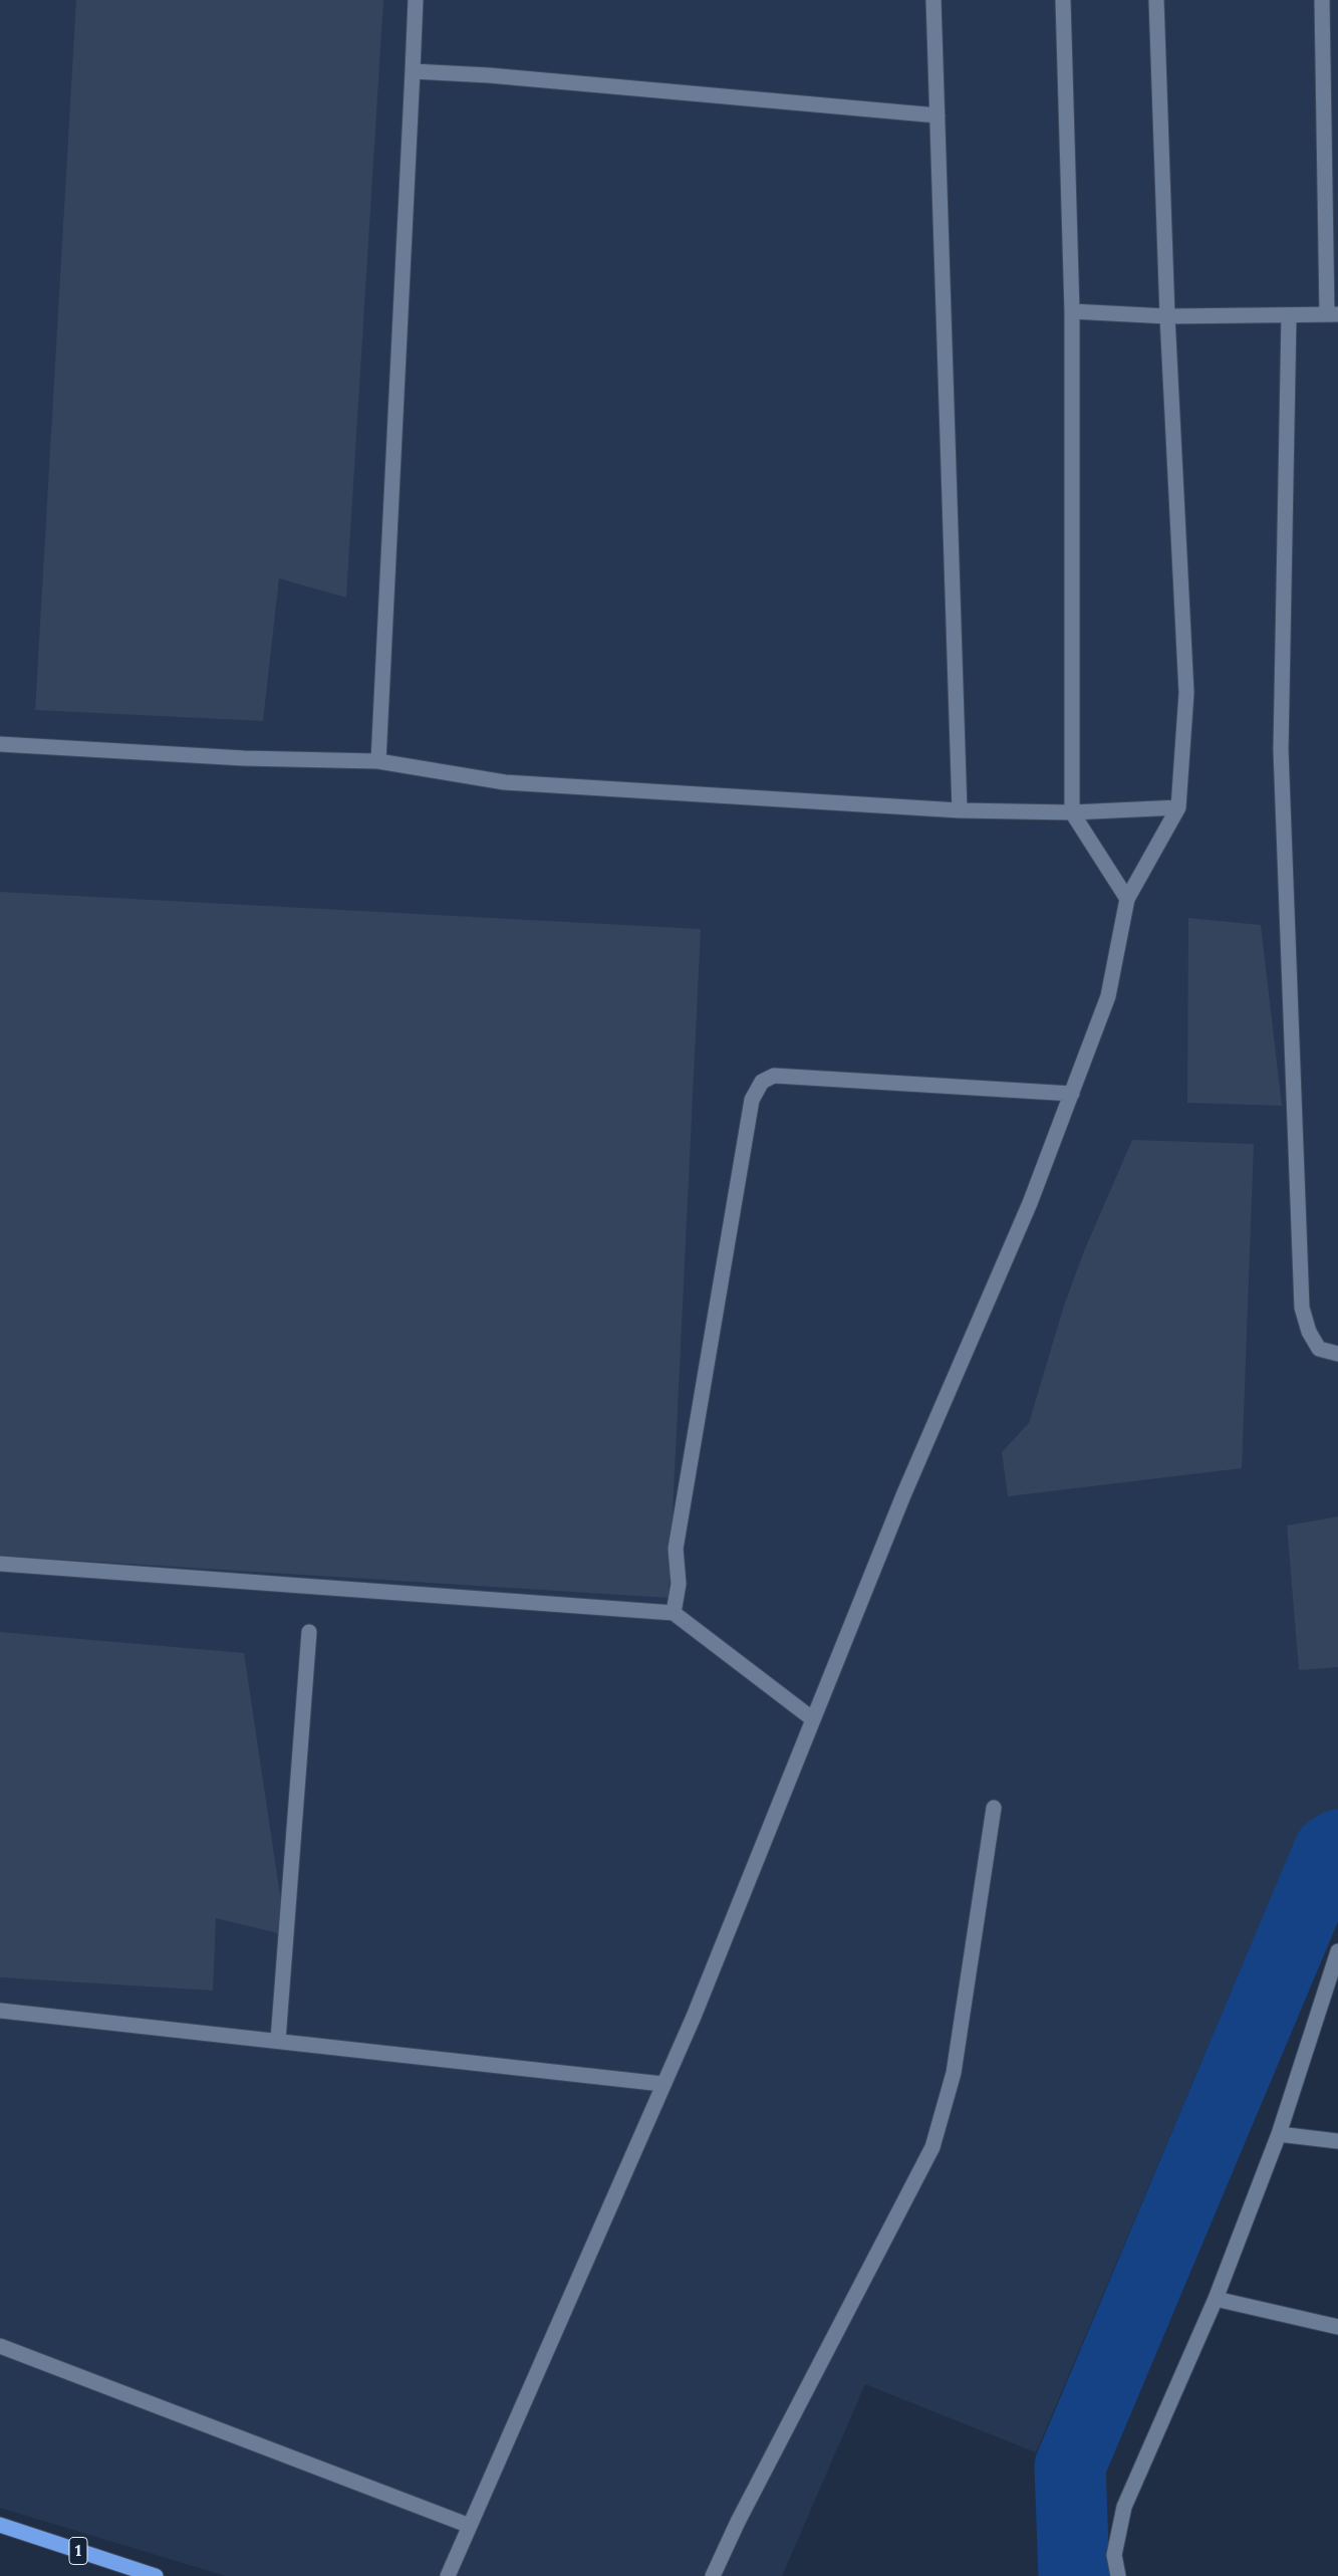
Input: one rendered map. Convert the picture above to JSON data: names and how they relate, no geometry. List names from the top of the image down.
{
  "streets": {
    "highway": ["1"]
  }
}
